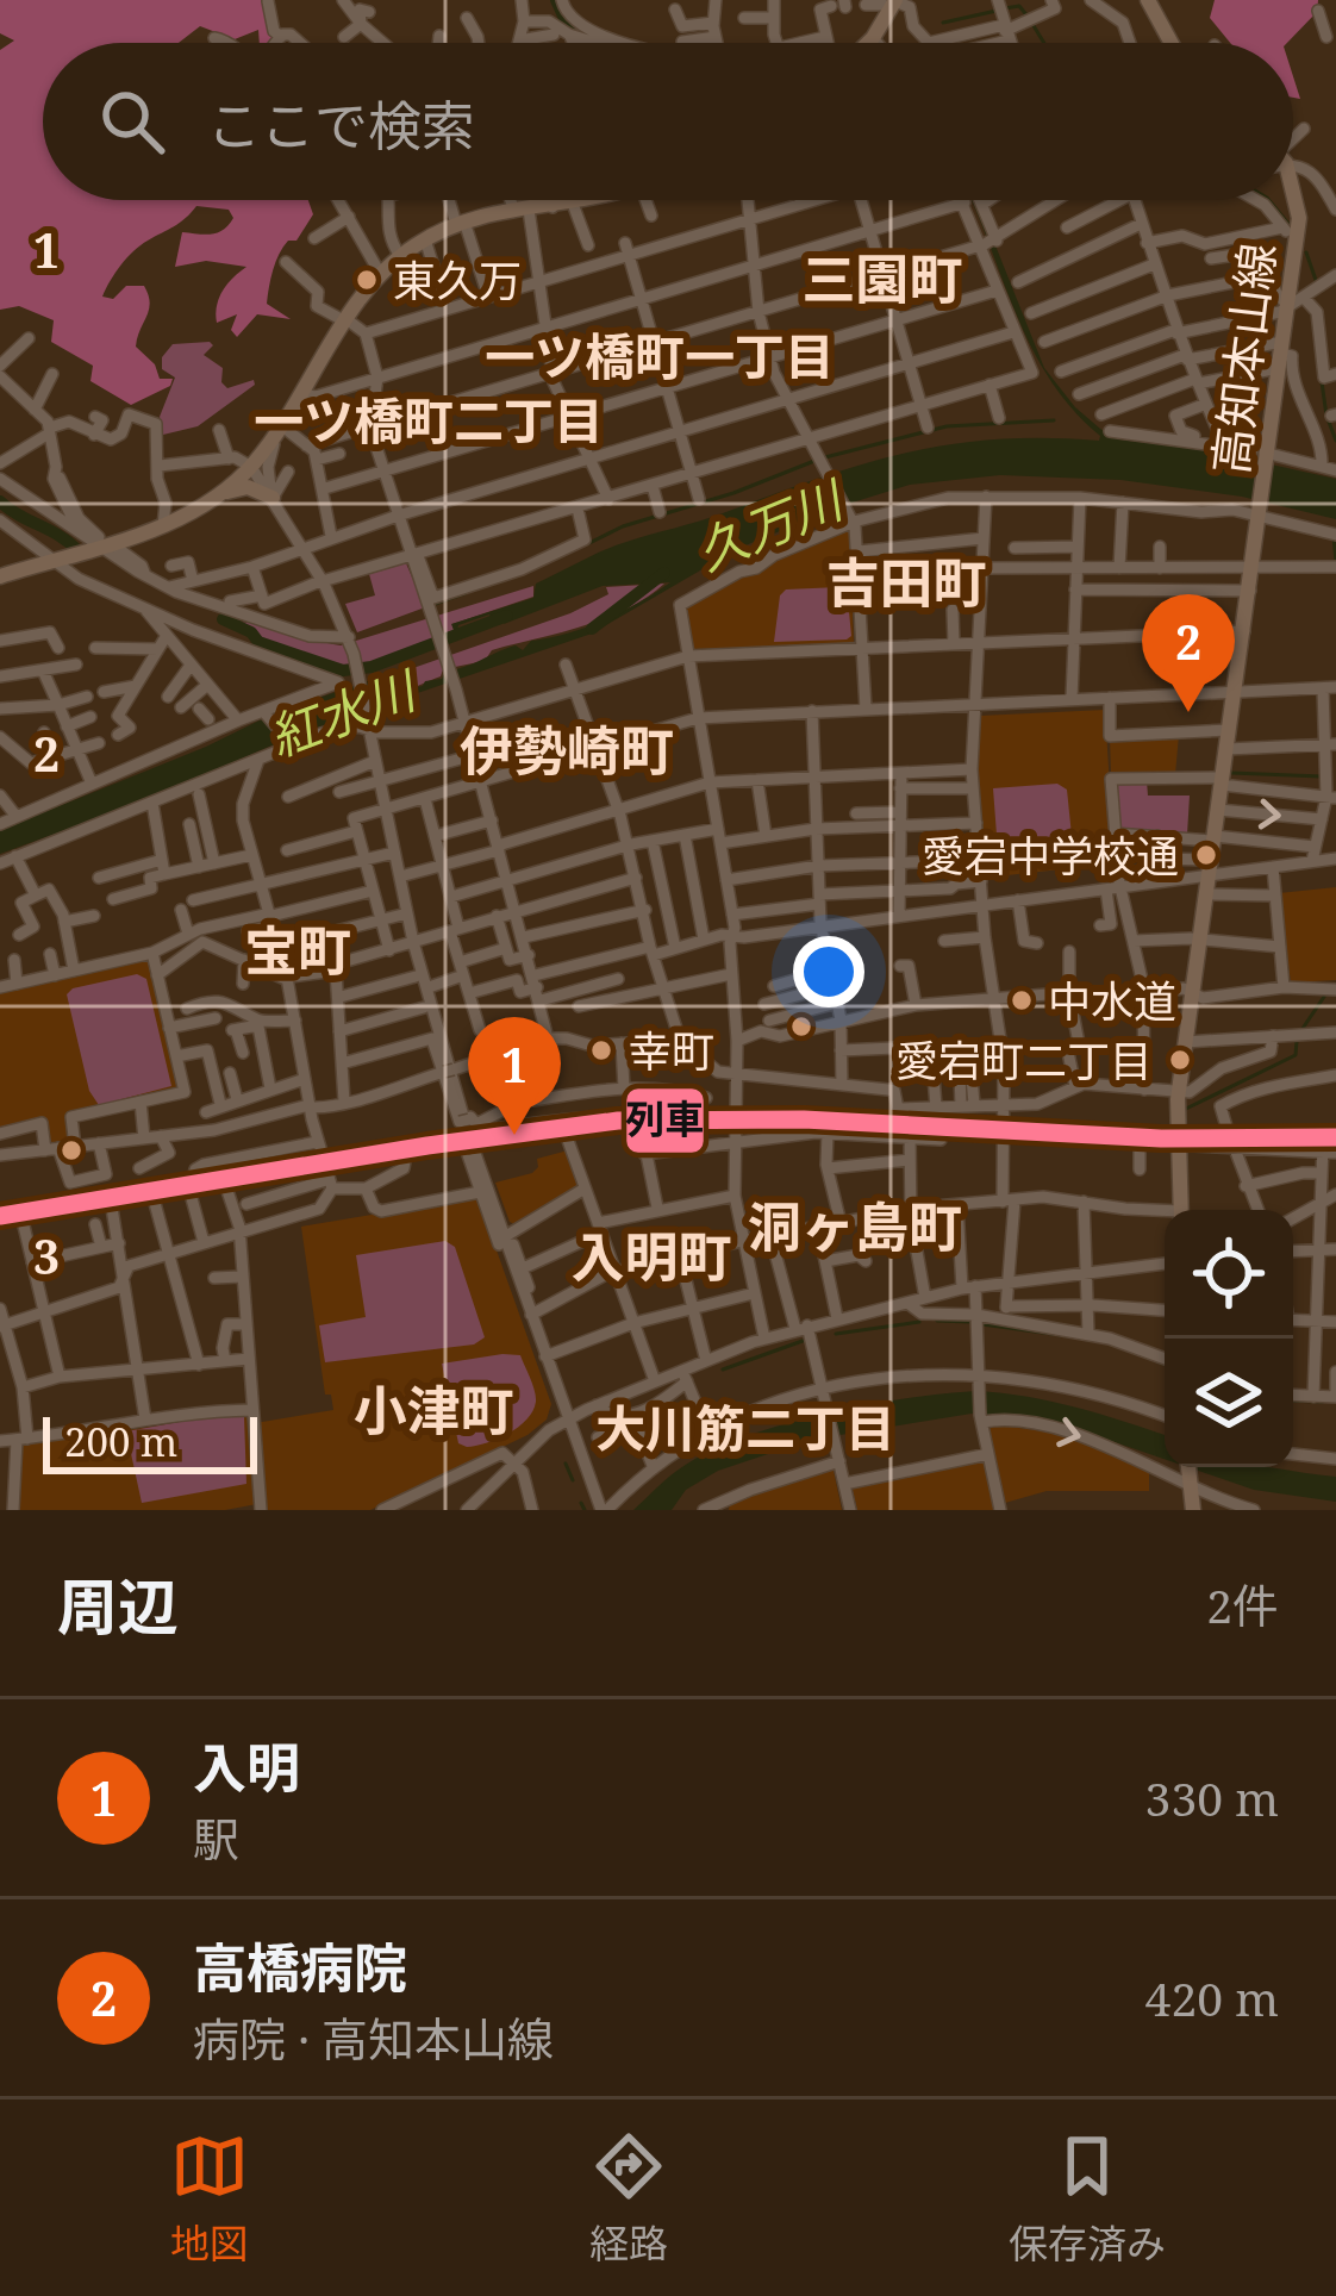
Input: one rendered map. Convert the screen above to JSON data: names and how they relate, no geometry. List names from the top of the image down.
{
  "streets": {
    "main road": ["高知本山線"]
  },
  "districts": [
    "三園町",
    "一ツ橋町一丁目",
    "一ツ橋町二丁目",
    "吉田町",
    "伊勢崎町",
    "宝町",
    "洞ヶ島町",
    "入明町",
    "小津町",
    "大川筋二丁目"
  ],
  "water": ["久万川", "紅水川"],
  "places": [
    "東久万",
    "愛宕中学校通",
    "中水道",
    "幸町",
    "愛宕町二丁目"
  ],
  "lines": ["transit line 列車"],
  "scale_bar": "200 m",
  "page": {
    "search": "ここで検索",
    "pins": ["2", "1"],
    "scale": "200 m",
    "heading": ["周辺", "2件"],
    "list": [
      {
        "mark": "1",
        "name": "入明",
        "note": "駅",
        "value": "330 m"
      },
      {
        "mark": "2",
        "name": "高橋病院",
        "note": "病院 · 高知本山線",
        "value": "420 m"
      }
    ],
    "nav": ["地図", "経路", "保存済み"]
  },
  "grid": {
    "rows": ["1", "2", "3"]
  }
}
